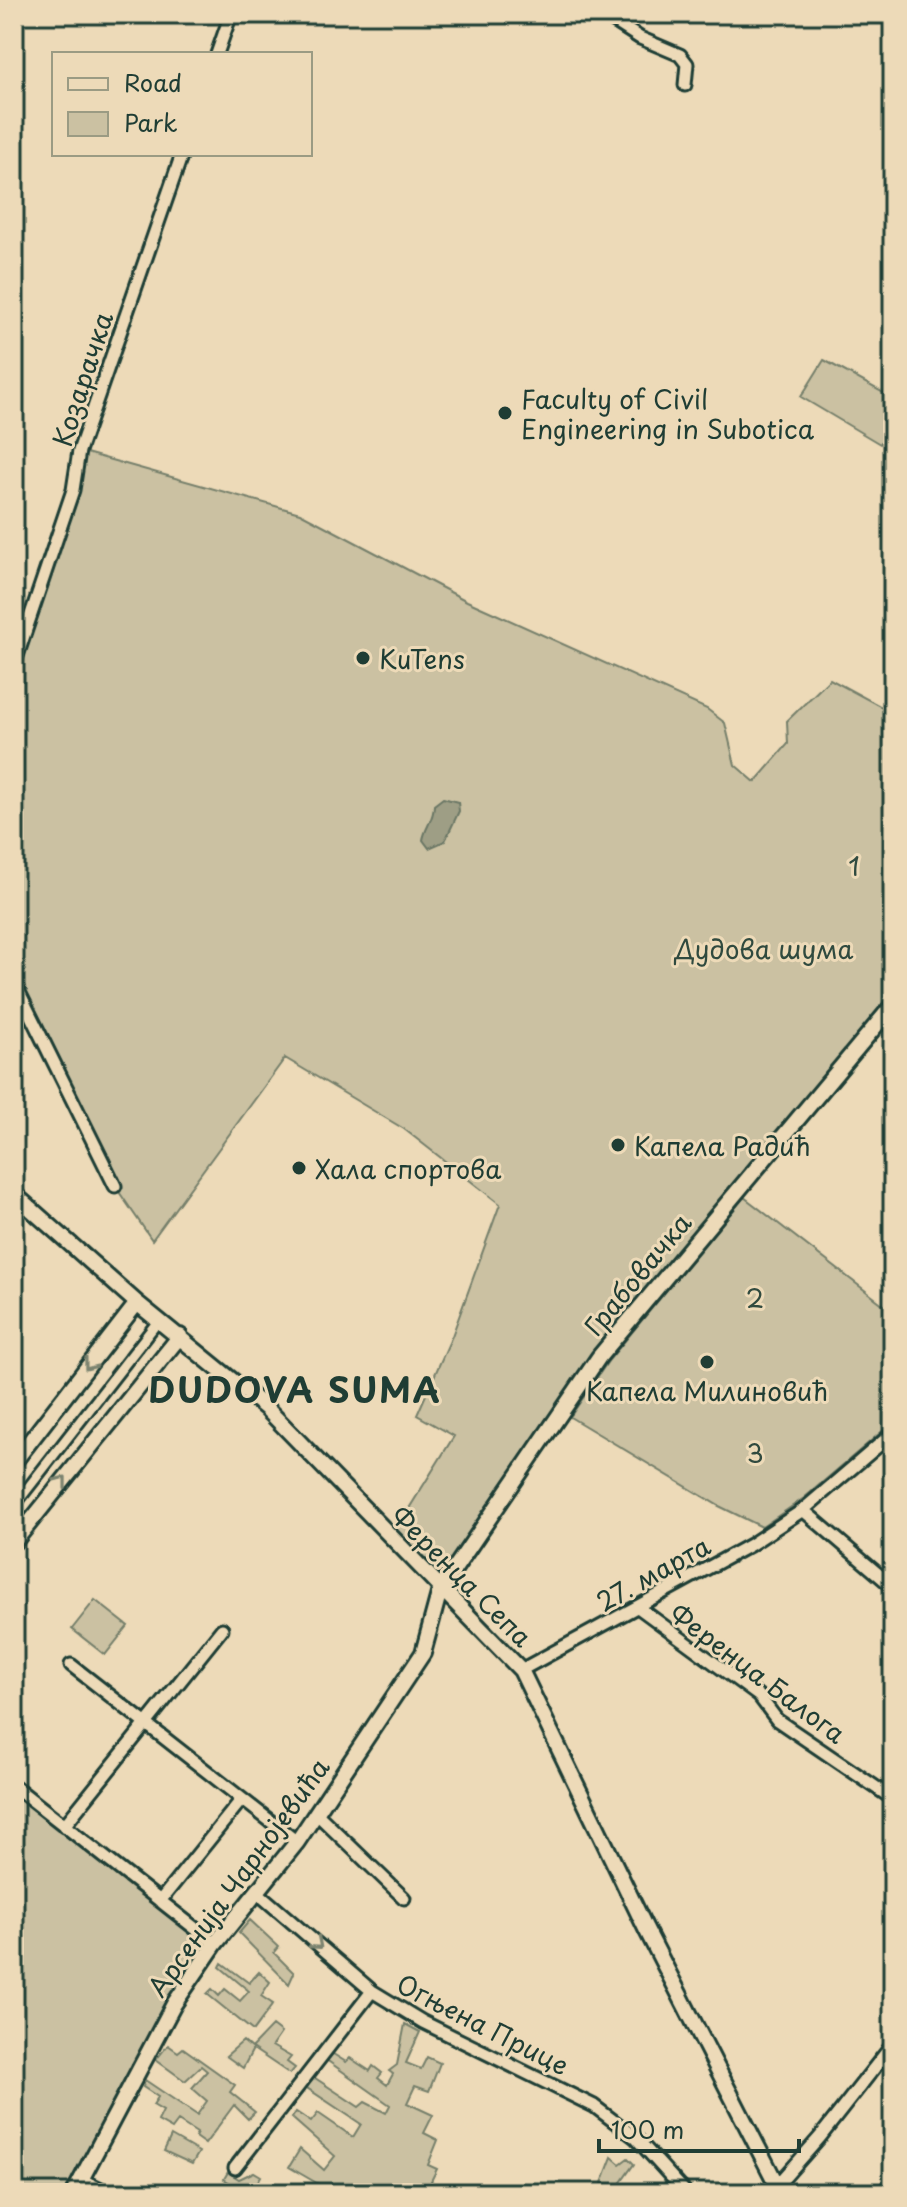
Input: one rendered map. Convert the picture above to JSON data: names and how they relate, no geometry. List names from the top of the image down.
{
  "streets": {
    "street": [
      "Козарачка",
      "Грабовачка",
      "27. марта",
      "Ференца Сепа",
      "Ференца Балога",
      "Арсенија Чарнојевића",
      "Огњена Прице"
    ]
  },
  "crossings": [
    ["Грабовачка", "Ференца Сепа"],
    ["Грабовачка", "Арсенија Чарнојевића"],
    ["27. марта", "Ференца Сепа"],
    ["27. марта", "Ференца Балога"],
    ["Ференца Сепа", "Арсенија Чарнојевића"],
    ["Арсенија Чарнојевића", "Огњена Прице"]
  ],
  "districts": ["DUDOVA SUMA"],
  "parks": [
    "1",
    "Дудова шума",
    "2",
    "3"
  ],
  "places": [
    "Faculty of Civil Engineering in Subotica",
    "KuTens",
    "Капела Радић",
    "Хала спортова",
    "Капела Милиновић"
  ],
  "legend": ["Road", "Park"],
  "scale_bar": "100 m"
}
